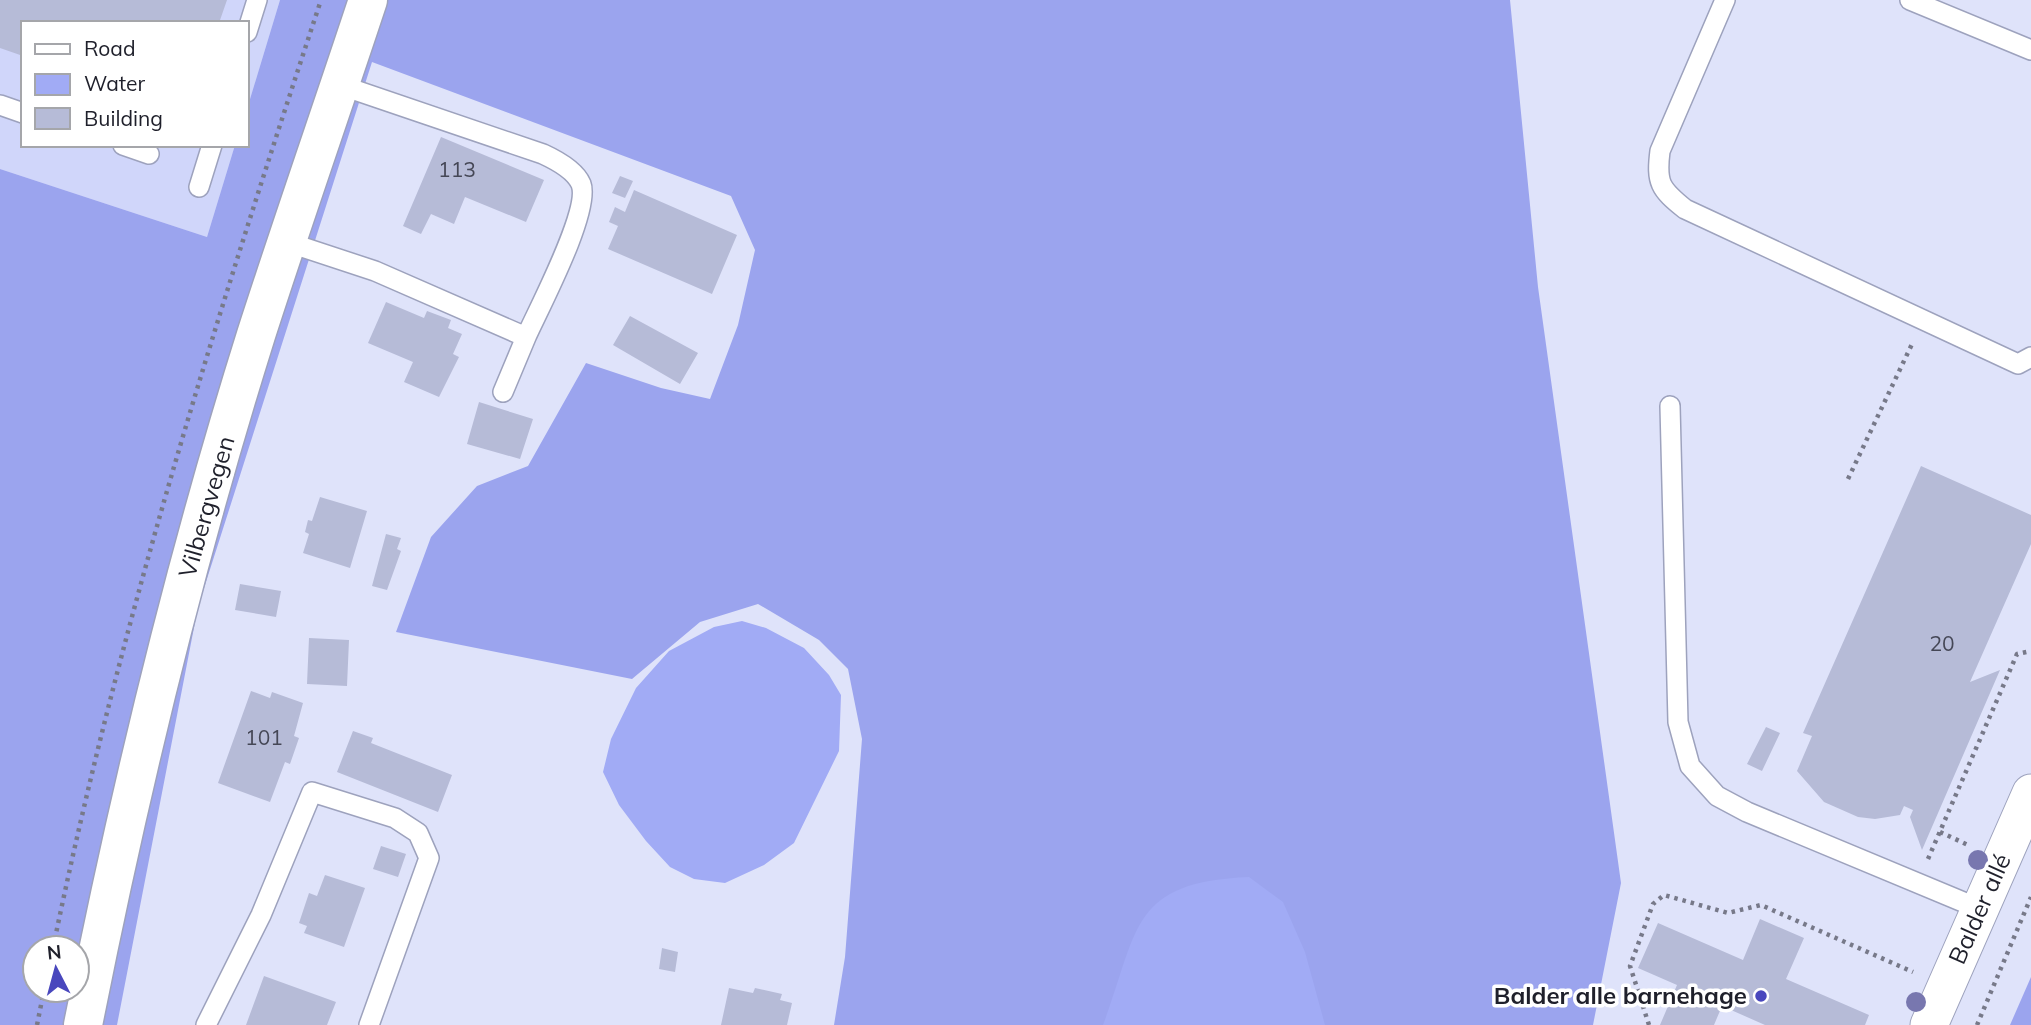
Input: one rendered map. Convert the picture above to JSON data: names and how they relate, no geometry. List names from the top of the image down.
{
  "streets": {
    "main road": ["Vilbergvegen"],
    "street": ["Balder allé"]
  },
  "places": ["Balder alle barnehage"],
  "house_numbers": ["113", "20", "101"],
  "legend": ["Road", "Water", "Building"],
  "north": "top"
}
